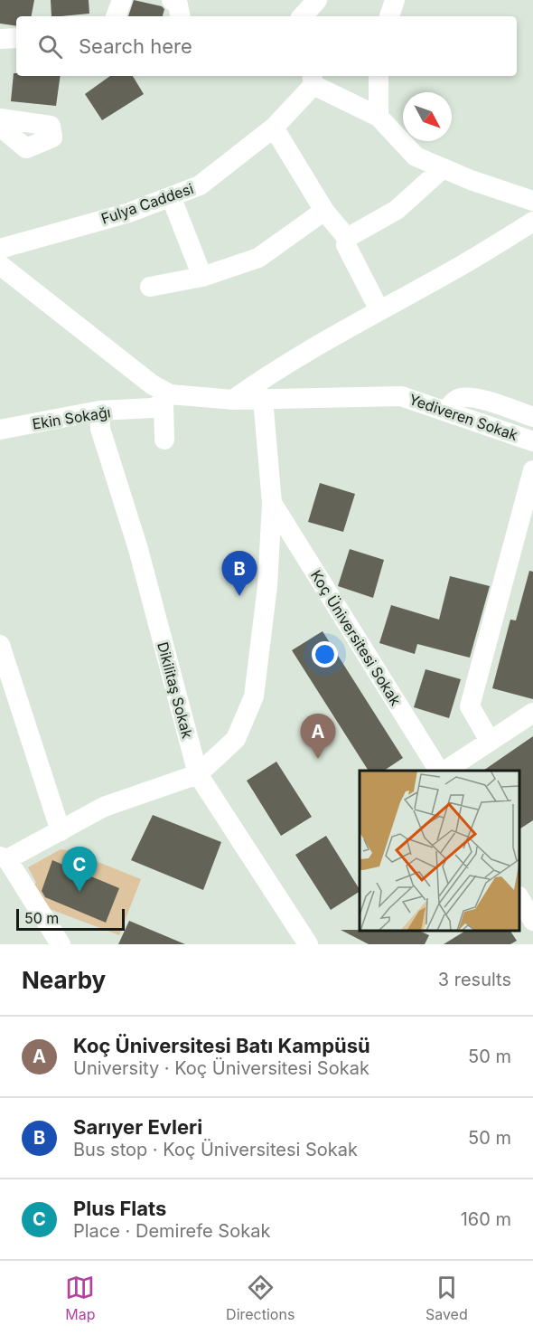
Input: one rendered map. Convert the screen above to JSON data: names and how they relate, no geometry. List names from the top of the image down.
{
  "streets": {
    "street": [
      "Fulya Caddesi",
      "Yediveren Sokak",
      "Ekin Sokağı",
      "Koç Üniversitesi Sokak",
      "Dikilitaş Sokak"
    ]
  },
  "crossings": [
    ["Yediveren Sokak", "Ekin Sokağı"],
    ["Ekin Sokağı", "Dikilitaş Sokak"]
  ],
  "scale_bar": "50 m",
  "north": "bottom right",
  "page": {
    "search": "Search here",
    "pins": ["B", "A", "C"],
    "scale": "50 m",
    "heading": ["Nearby", "3 results"],
    "list": [
      {
        "mark": "A",
        "name": "Koç Üniversitesi Batı Kampüsü",
        "note": "University · Koç Üniversitesi Sokak",
        "value": "50 m"
      },
      {
        "mark": "B",
        "name": "Sarıyer Evleri",
        "note": "Bus stop · Koç Üniversitesi Sokak",
        "value": "50 m"
      },
      {
        "mark": "C",
        "name": "Plus Flats",
        "note": "Place · Demirefe Sokak",
        "value": "160 m"
      }
    ],
    "nav": ["Map", "Directions", "Saved"]
  }
}
